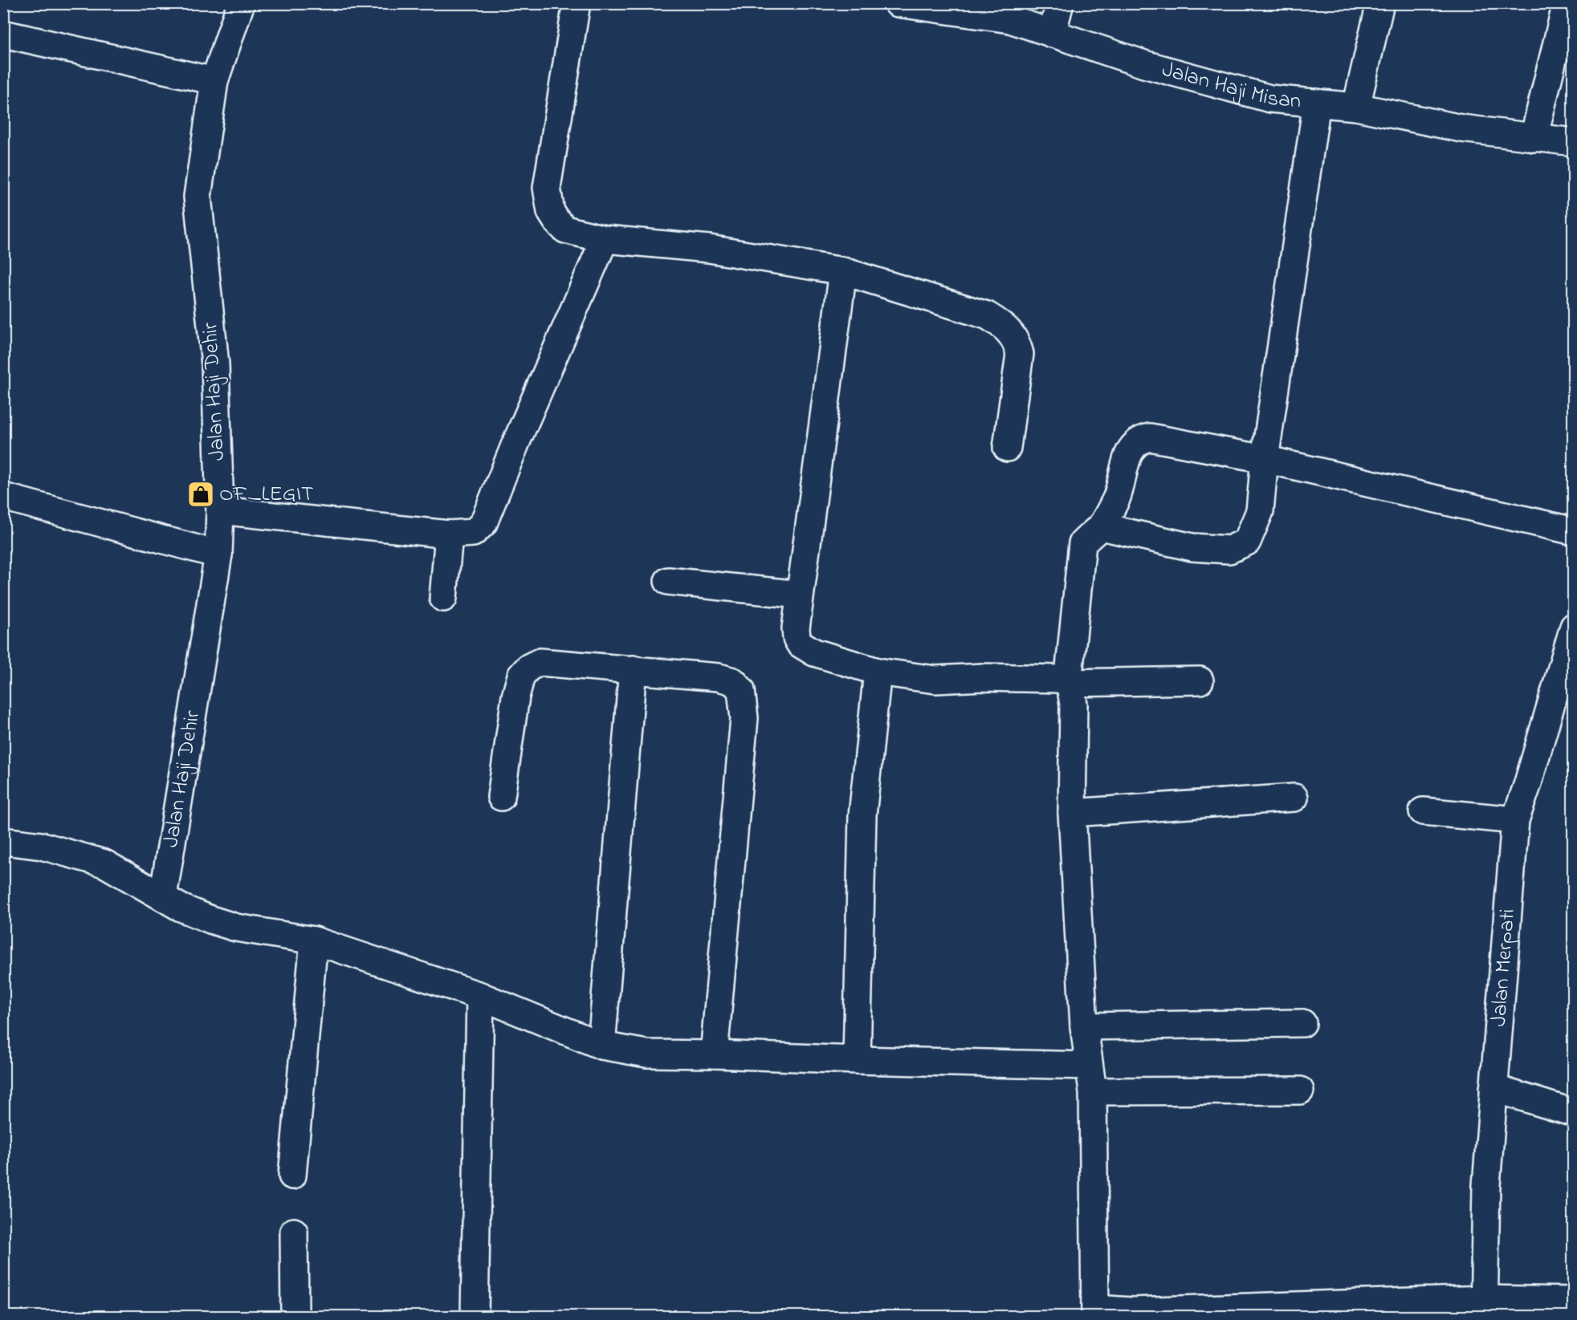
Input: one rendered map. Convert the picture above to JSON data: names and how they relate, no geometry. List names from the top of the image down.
{
  "streets": {
    "street": ["Jalan Haji Misan", "Jalan Haji Dehir", "Jalan Merpati"]
  },
  "places": {
    "shop": ["OF_LEGIT"]
  }
}
